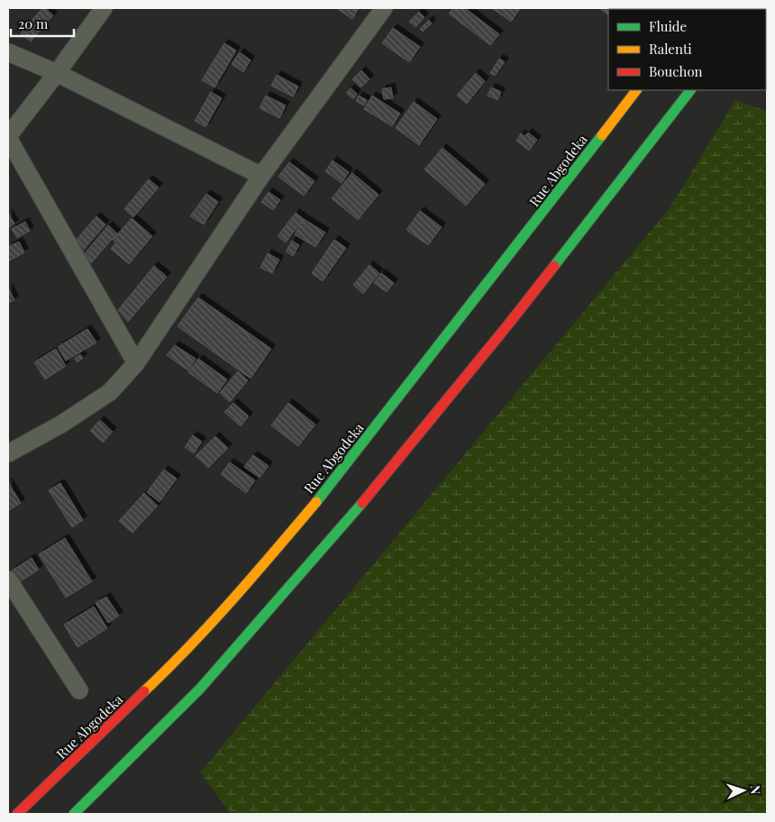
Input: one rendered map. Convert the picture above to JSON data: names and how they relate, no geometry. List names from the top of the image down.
{
  "streets": {
    "main road": ["Rue Abgodeka"]
  },
  "legend": ["Fluide", "Ralenti", "Bouchon"],
  "scale_bar": "20 m",
  "north": "right"
}
